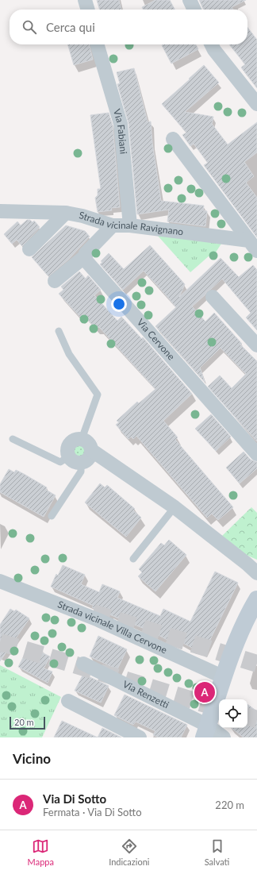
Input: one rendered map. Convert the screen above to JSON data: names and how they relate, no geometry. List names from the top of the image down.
{
  "streets": {
    "street": [
      "Via Fabiani",
      "Strada vicinale Ravignano",
      "Via Cervone",
      "Strada vicinale Villa Cervone",
      "Via Renzetti"
    ]
  },
  "crossings": [
    ["Via Fabiani", "Strada vicinale Ravignano"]
  ],
  "scale_bar": "20 m",
  "page": {
    "search": "Cerca qui",
    "pins": "A",
    "scale": "20 m",
    "heading": "Vicino",
    "list": [
      {
        "mark": "A",
        "name": "Via Di Sotto",
        "note": "Fermata · Via Di Sotto",
        "value": "220 m"
      }
    ],
    "nav": ["Mappa", "Indicazioni", "Salvati"]
  }
}
